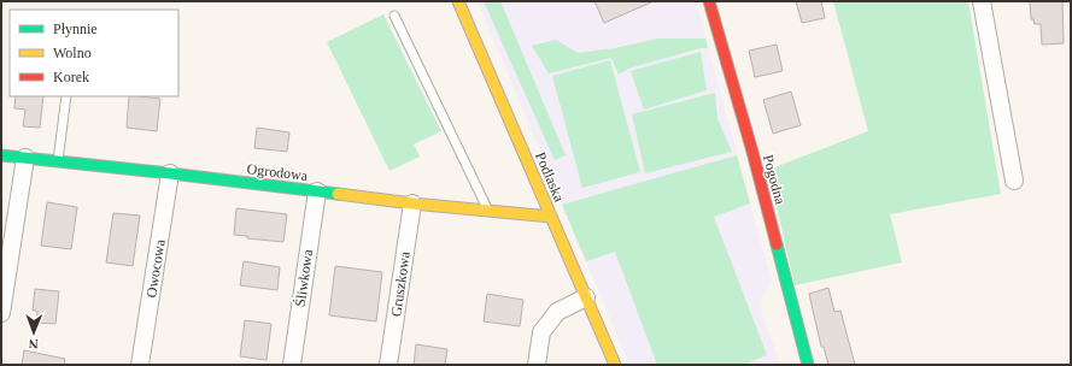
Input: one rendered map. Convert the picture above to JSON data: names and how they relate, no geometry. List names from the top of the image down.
{
  "streets": {
    "street": [
      "Ogrodowa",
      "Podlaska",
      "Pogodna",
      "Owocowa",
      "Śliwkowa",
      "Gruszkowa"
    ]
  },
  "crossings": [
    ["Ogrodowa", "Podlaska"],
    ["Ogrodowa", "Owocowa"],
    ["Ogrodowa", "Śliwkowa"],
    ["Ogrodowa", "Gruszkowa"]
  ],
  "legend": ["Płynnie", "Wolno", "Korek"],
  "north": "bottom"
}
